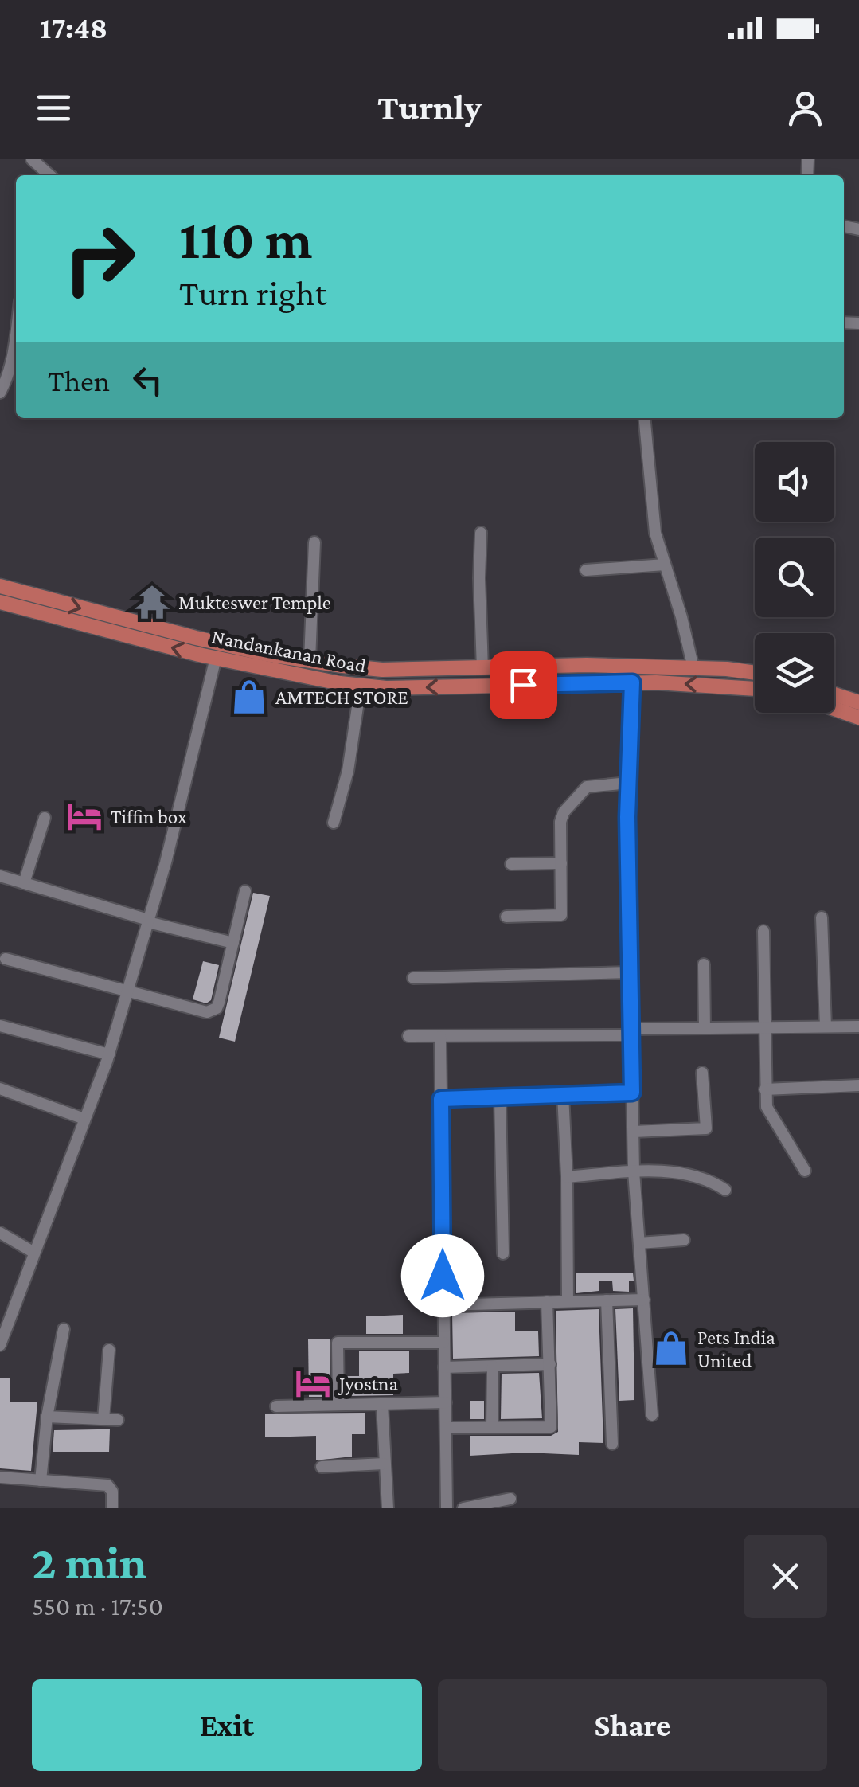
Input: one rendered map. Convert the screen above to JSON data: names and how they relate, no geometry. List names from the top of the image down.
{
  "streets": {
    "main road": ["Nandankanan Road"]
  },
  "places": {
    "temple": ["Mukteswer Temple"],
    "shop": ["AMTECH STORE", "Pets India United"],
    "hotel": ["Tiffin box", "Jyostna"]
  },
  "page": {
    "status": "17:48",
    "header": "Turnly",
    "turn": ["110 m", "Turn right"],
    "then": "Then",
    "heading": ["2 min", "550 m · 17:50"],
    "buttons": ["Exit", "Share"]
  }
}
